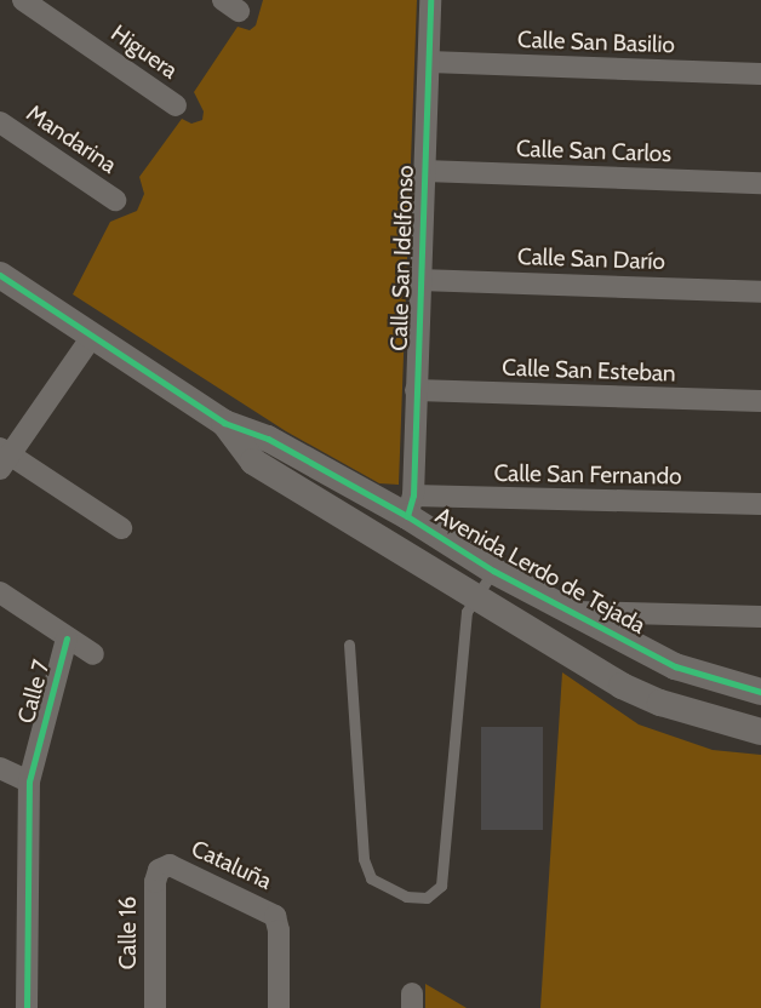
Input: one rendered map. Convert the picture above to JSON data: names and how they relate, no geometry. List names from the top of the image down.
{
  "streets": {
    "street": [
      "Calle San Basilio",
      "Higuera",
      "Mandarina",
      "Calle San Carlos",
      "Calle San Idelfonso",
      "Calle San Darío",
      "Calle San Esteban",
      "Calle San Fernando",
      "Avenida Lerdo de Tejada",
      "Calle 7",
      "Cataluña",
      "Calle 16"
    ]
  },
  "crossings": [
    ["Calle San Basilio", "Calle San Idelfonso"],
    ["Calle San Carlos", "Calle San Idelfonso"],
    ["Calle San Idelfonso", "Calle San Darío"],
    ["Calle San Idelfonso", "Calle San Esteban"],
    ["Calle San Idelfonso", "Calle San Fernando"],
    ["Calle San Idelfonso", "Avenida Lerdo de Tejada"],
    ["Calle San Fernando", "Avenida Lerdo de Tejada"],
    ["Cataluña", "Calle 16"]
  ]
}
